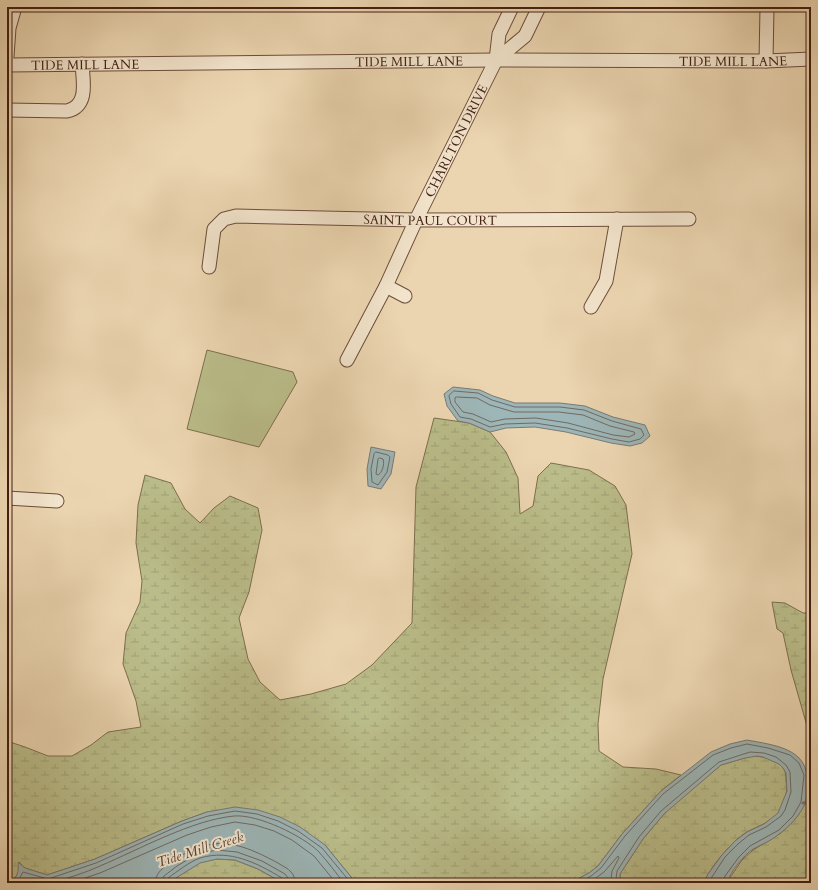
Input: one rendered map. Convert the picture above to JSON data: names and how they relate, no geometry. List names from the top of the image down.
{
  "streets": {
    "street": ["TIDE MILL LANE", "CHARLTON DRIVE", "SAINT PAUL COURT"]
  },
  "crossings": [
    ["TIDE MILL LANE", "CHARLTON DRIVE"],
    ["CHARLTON DRIVE", "SAINT PAUL COURT"]
  ],
  "water": ["Tide Mill Creek"]
}
